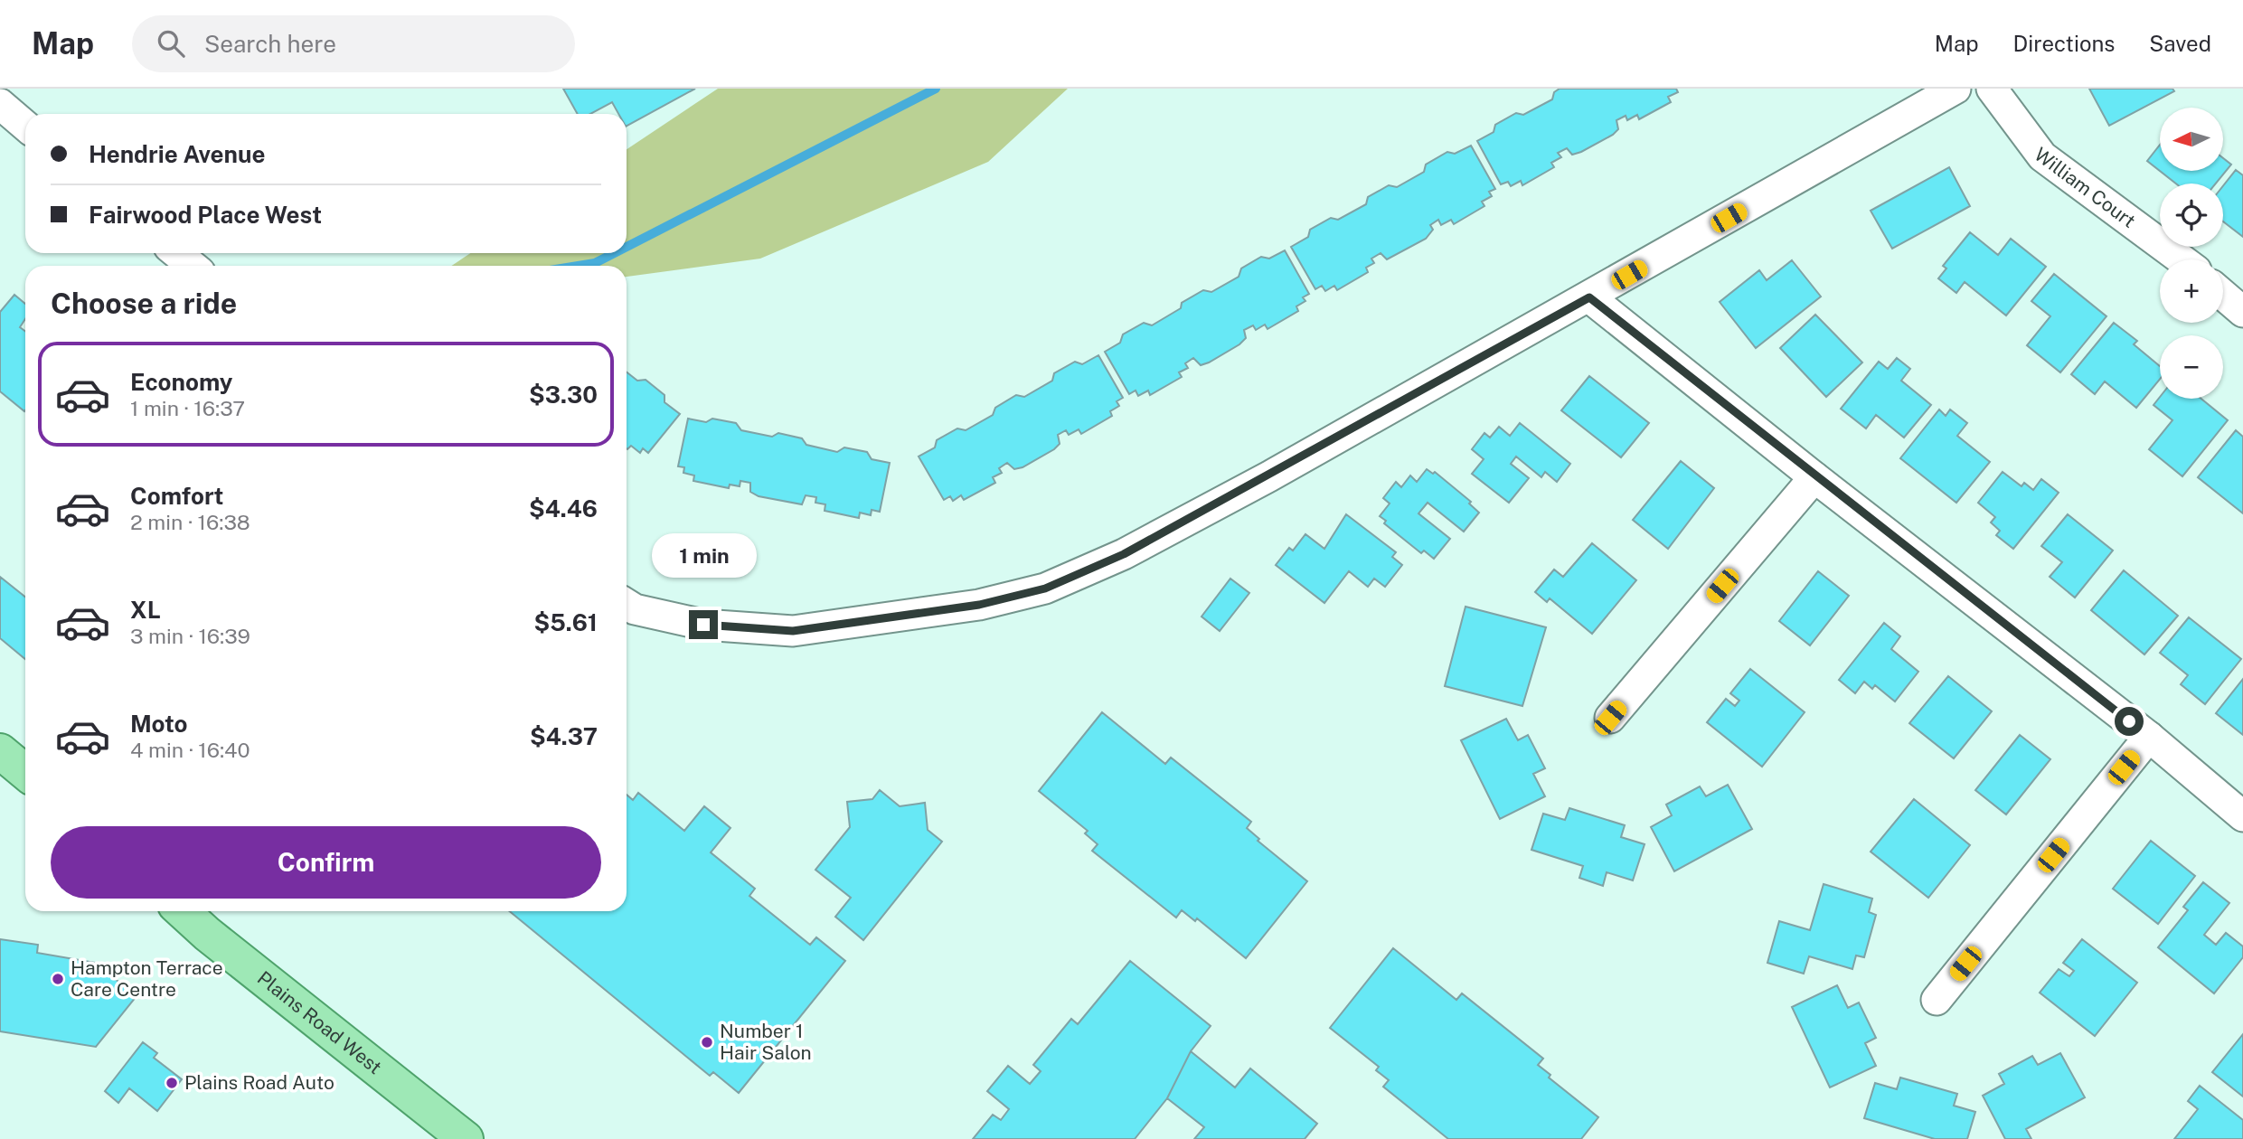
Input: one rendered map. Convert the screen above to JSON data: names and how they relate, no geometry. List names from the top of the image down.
{
  "streets": {
    "main road": ["Plains Road West"],
    "street": ["William Court"]
  },
  "places": ["Hampton Terrace Care Centre", "Number 1 Hair Salon", "Plains Road Auto"],
  "north": "left",
  "page": {
    "header": "Map",
    "search": "Search here",
    "nav": ["Map", "Directions", "Saved"],
    "map_buttons": ["+", "−"],
    "banner": ["Hendrie Avenue", "Fairwood Place West"],
    "heading": "Choose a ride",
    "list": [
      {
        "name": "Economy",
        "note": "1 min · 16:37",
        "value": "$3.30"
      },
      {
        "name": "Comfort",
        "note": "2 min · 16:38",
        "value": "$4.46"
      },
      {
        "name": "XL",
        "note": "3 min · 16:39",
        "value": "$5.61"
      },
      {
        "name": "Moto",
        "note": "4 min · 16:40",
        "value": "$4.37"
      }
    ],
    "bubble": "1 min",
    "buttons": "Confirm"
  }
}
